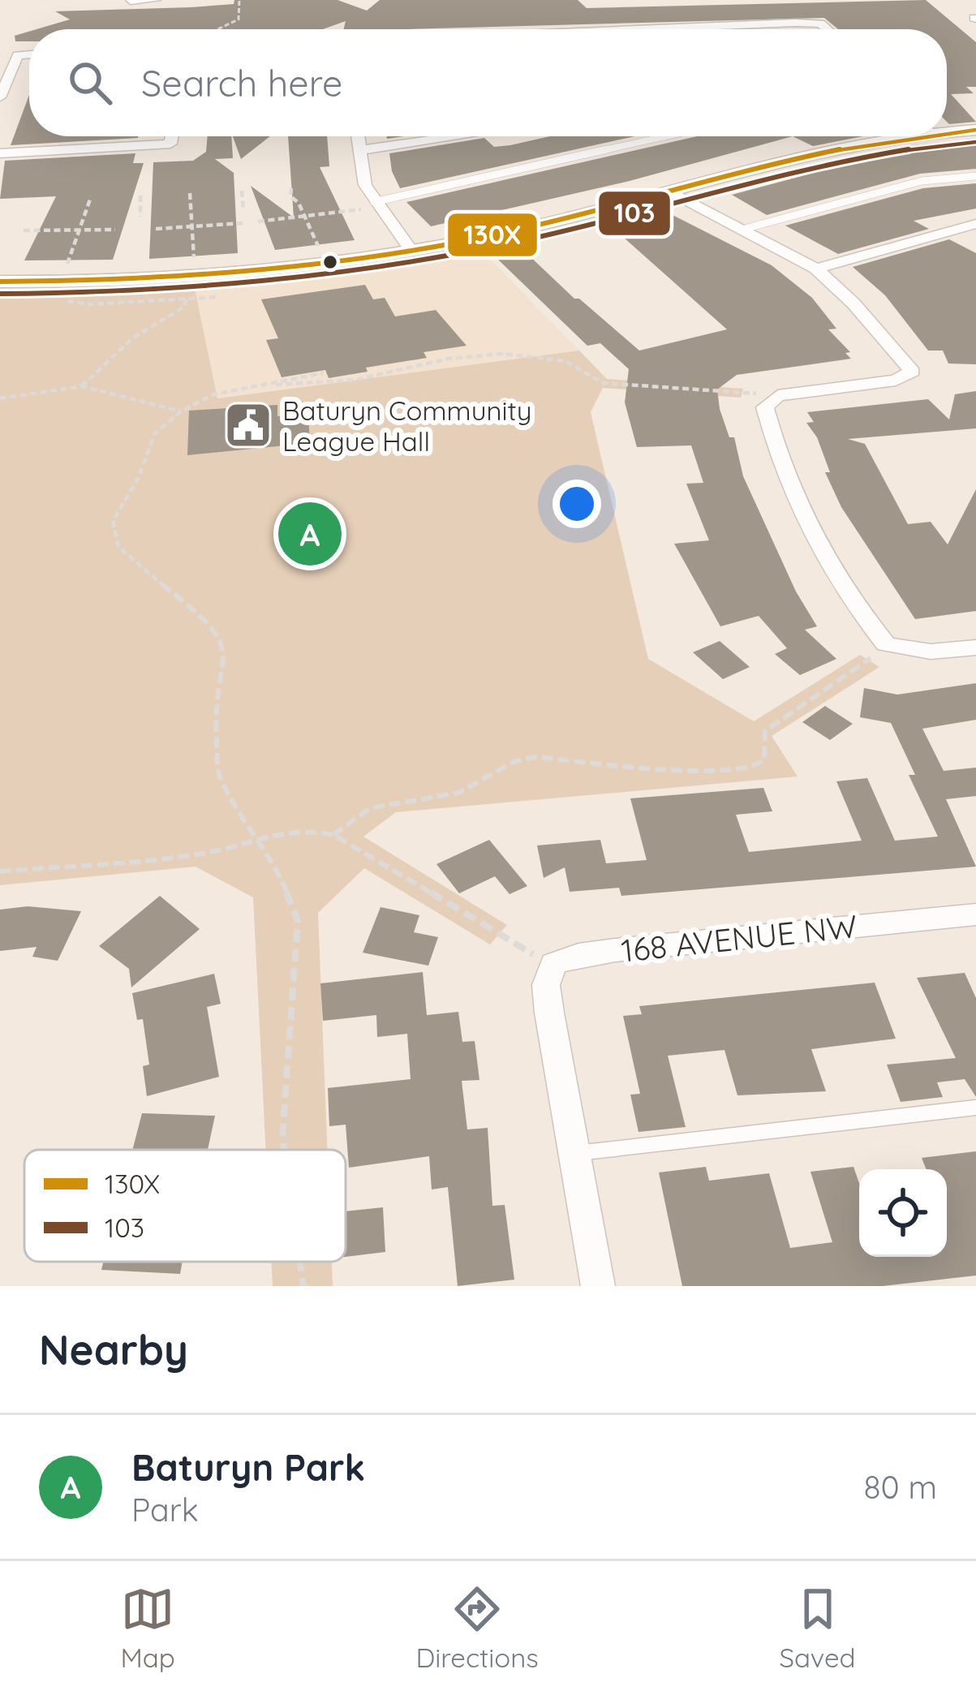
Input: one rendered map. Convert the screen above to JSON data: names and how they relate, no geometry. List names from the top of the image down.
{
  "streets": {
    "street": ["168 AVENUE NW"]
  },
  "places": {
    "public building": ["Baturyn Community League Hall"]
  },
  "lines": ["transit line 130X", "transit line 103"],
  "legend": ["130X", "103"],
  "page": {
    "search": "Search here",
    "pins": "A",
    "heading": "Nearby",
    "list": [
      {
        "mark": "A",
        "name": "Baturyn Park",
        "note": "Park",
        "value": "80 m"
      }
    ],
    "nav": ["Map", "Directions", "Saved"]
  }
}
